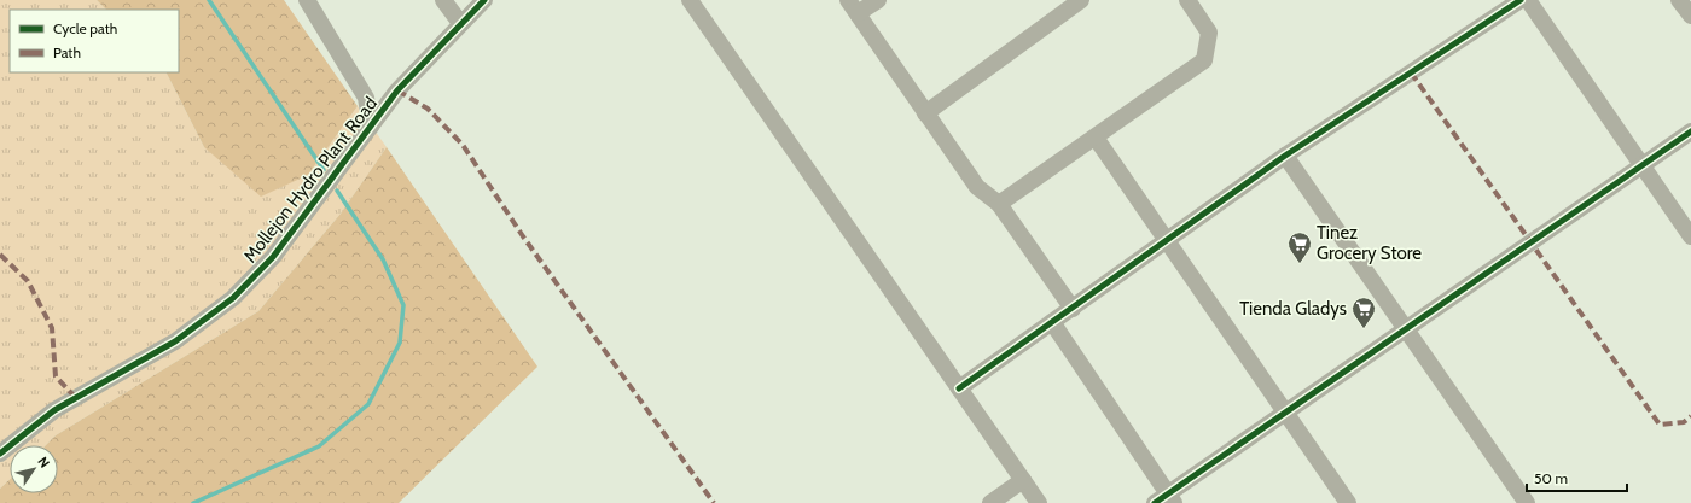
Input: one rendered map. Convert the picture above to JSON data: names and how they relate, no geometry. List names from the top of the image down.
{
  "streets": {
    "street": ["Mollejon Hydro Plant Road"]
  },
  "places": {
    "supermarket": ["Tinez Grocery Store", "Tienda Gladys"]
  },
  "legend": ["Cycle path", "Path"],
  "scale_bar": "50 m",
  "north": "top right"
}
